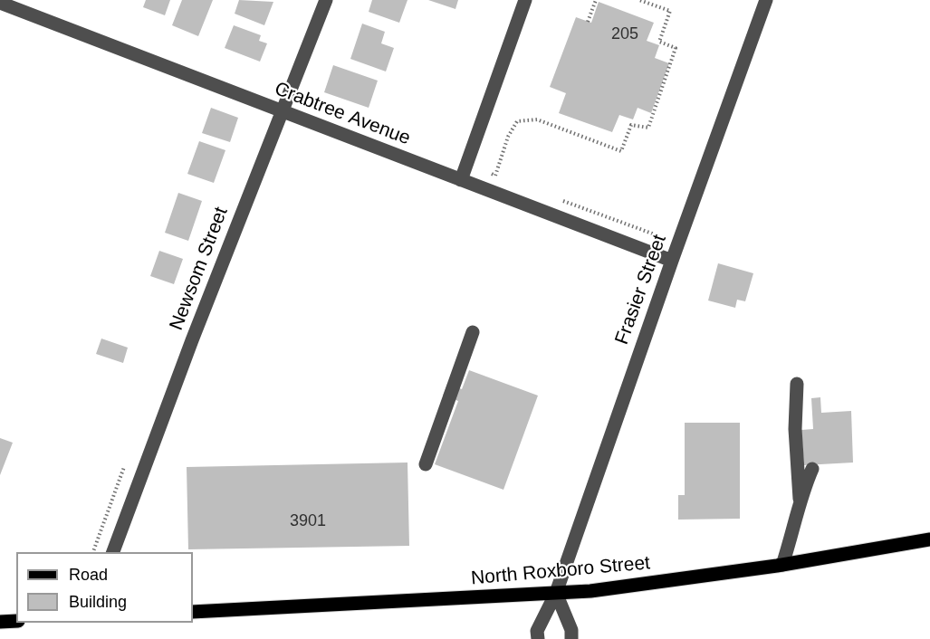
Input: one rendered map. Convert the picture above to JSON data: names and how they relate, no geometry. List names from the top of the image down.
{
  "streets": {
    "main road": ["North Roxboro Street"],
    "street": ["Crabtree Avenue", "Newsom Street", "Frasier Street"]
  },
  "crossings": [
    ["Crabtree Avenue", "Newsom Street"],
    ["Crabtree Avenue", "Frasier Street"],
    ["Frasier Street", "North Roxboro Street"]
  ],
  "house_numbers": ["205", "3901"],
  "legend": ["Road", "Building"]
}
